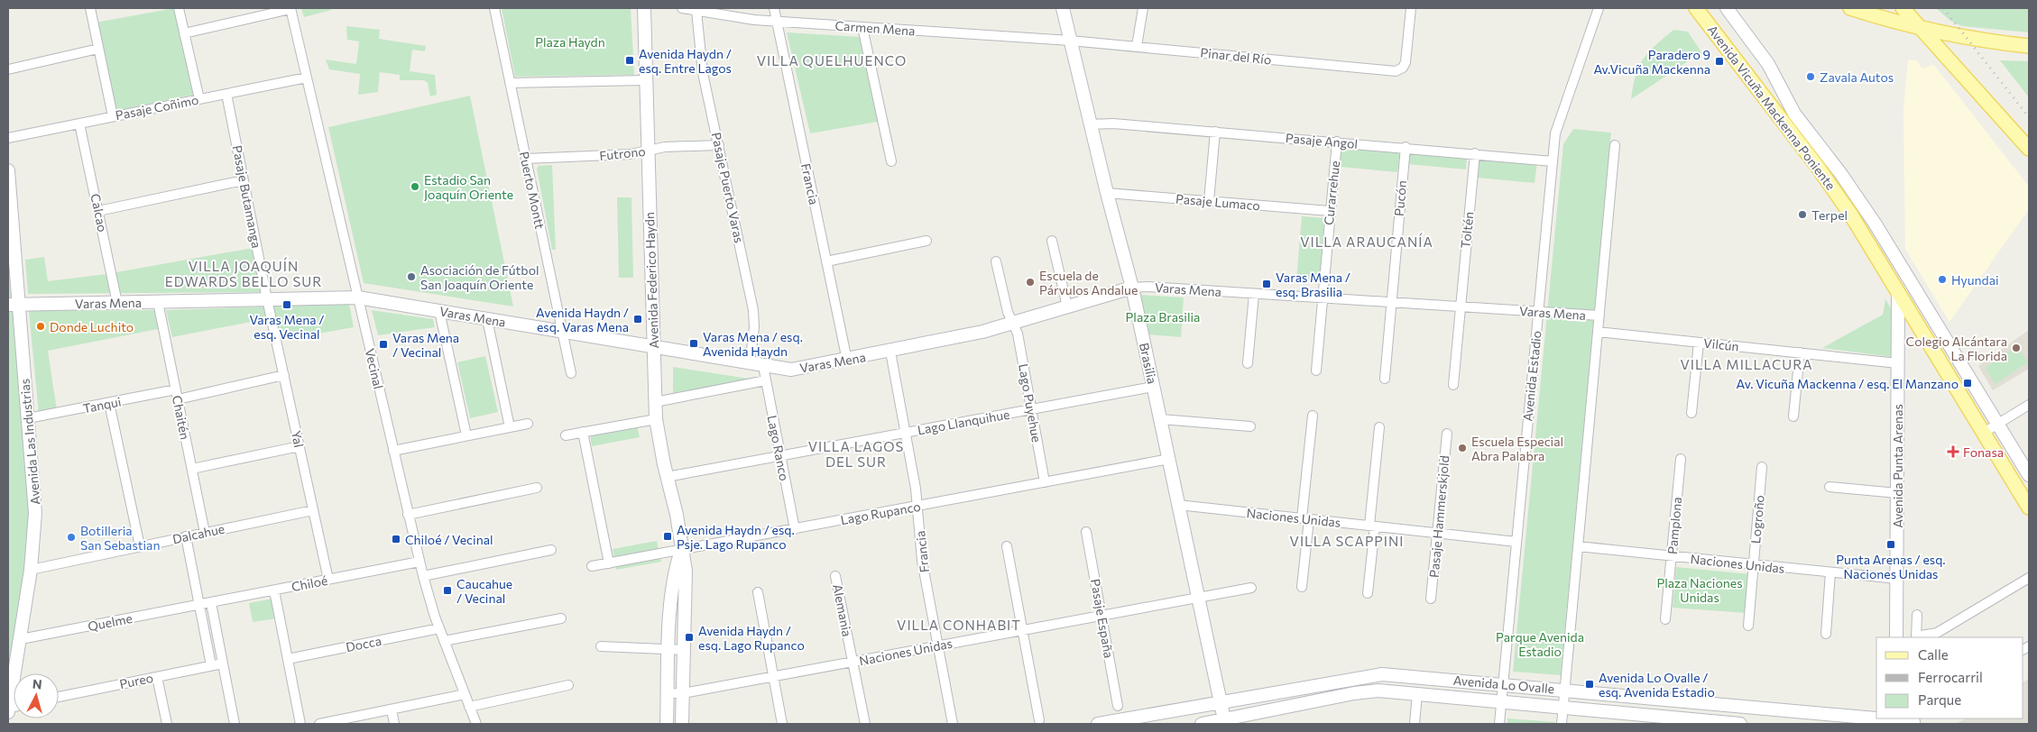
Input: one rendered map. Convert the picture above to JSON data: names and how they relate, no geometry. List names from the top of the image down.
{
  "streets": {
    "main road": ["Avenida Vicuña Mackenna Poniente"],
    "street": [
      "Carmen Mena",
      "Pinar del Río",
      "Pasaje Coñimo",
      "Pasaje Angol",
      "Futrono",
      "Francia",
      "Pasaje Puerto Varas",
      "Puerto Montt",
      "Curarrehue",
      "Pasaje Butamanga",
      "Pucón",
      "Pasaje Lumaco",
      "Calcao",
      "Toltén",
      "Avenida Federico Haydn",
      "Varas Mena",
      "Vilcún",
      "Brasilia",
      "Vecinal",
      "Avenida Estadio",
      "Lago Puyehue",
      "Tanqui",
      "Chaitén",
      "Lago Llanquihue",
      "Yal",
      "Avenida Las Industrias",
      "Lago Ranco",
      "Avenida Punta Arenas",
      "Lago Rupanco",
      "Pasaje Hammerskjold",
      "Naciones Unidas",
      "Logroño",
      "Pamplona",
      "Dalcahue",
      "Chiloé",
      "Alemania",
      "Pasaje España",
      "Quelme",
      "Docca",
      "Pureo",
      "Avenida Lo Ovalle"
    ]
  },
  "crossings": [
    ["Carmen Mena", "Pinar del Río"],
    ["Carmen Mena", "Francia"],
    ["Carmen Mena", "Pasaje Puerto Varas"],
    ["Carmen Mena", "Brasilia"],
    ["Pinar del Río", "Brasilia"],
    ["Pasaje Coñimo", "Pasaje Butamanga"],
    ["Pasaje Coñimo", "Calcao"],
    ["Pasaje Coñimo", "Vecinal"],
    ["Avenida Vicuña Mackenna Poniente", "Avenida Punta Arenas"],
    ["Pasaje Angol", "Curarrehue"],
    ["Pasaje Angol", "Pucón"],
    ["Pasaje Angol", "Toltén"],
    ["Pasaje Angol", "Brasilia"],
    ["Pasaje Angol", "Avenida Estadio"],
    ["Futrono", "Pasaje Puerto Varas"],
    ["Futrono", "Puerto Montt"],
    ["Futrono", "Avenida Federico Haydn"],
    ["Francia", "Varas Mena"],
    ["Francia", "Lago Llanquihue"],
    ["Francia", "Lago Rupanco"],
    ["Francia", "Naciones Unidas"],
    ["Pasaje Puerto Varas", "Varas Mena"],
    ["Puerto Montt", "Varas Mena"],
    ["Curarrehue", "Pasaje Lumaco"],
    ["Curarrehue", "Varas Mena"],
    ["Pasaje Butamanga", "Varas Mena"],
    ["Pasaje Butamanga", "Yal"],
    ["Pucón", "Varas Mena"],
    ["Pasaje Lumaco", "Brasilia"],
    ["Calcao", "Varas Mena"],
    ["Toltén", "Varas Mena"],
    ["Avenida Federico Haydn", "Varas Mena"],
    ["Avenida Federico Haydn", "Lago Llanquihue"],
    ["Avenida Federico Haydn", "Lago Rupanco"],
    ["Avenida Federico Haydn", "Naciones Unidas"],
    ["Varas Mena", "Brasilia"],
    ["Varas Mena", "Vecinal"],
    ["Varas Mena", "Avenida Estadio"],
    ["Varas Mena", "Lago Puyehue"],
    ["Varas Mena", "Chaitén"],
    ["Varas Mena", "Yal"],
    ["Varas Mena", "Avenida Las Industrias"],
    ["Varas Mena", "Lago Ranco"],
    ["Vilcún", "Avenida Punta Arenas"],
    ["Brasilia", "Lago Llanquihue"],
    ["Brasilia", "Lago Rupanco"],
    ["Brasilia", "Naciones Unidas"],
    ["Brasilia", "Avenida Lo Ovalle"],
    ["Vecinal", "Chiloé"],
    ["Vecinal", "Docca"],
    ["Avenida Estadio", "Naciones Unidas"],
    ["Avenida Estadio", "Avenida Lo Ovalle"],
    ["Lago Puyehue", "Lago Llanquihue"],
    ["Lago Puyehue", "Lago Rupanco"],
    ["Tanqui", "Chaitén"],
    ["Tanqui", "Avenida Las Industrias"],
    ["Chaitén", "Dalcahue"],
    ["Lago Llanquihue", "Lago Ranco"],
    ["Yal", "Dalcahue"],
    ["Yal", "Chiloé"],
    ["Avenida Las Industrias", "Dalcahue"],
    ["Avenida Las Industrias", "Quelme"],
    ["Lago Ranco", "Lago Rupanco"],
    ["Avenida Punta Arenas", "Naciones Unidas"],
    ["Pasaje Hammerskjold", "Naciones Unidas"],
    ["Naciones Unidas", "Logroño"],
    ["Naciones Unidas", "Pamplona"],
    ["Naciones Unidas", "Alemania"],
    ["Naciones Unidas", "Pasaje España"],
    ["Chiloé", "Quelme"]
  ],
  "districts": [
    "VILLA QUELHUENCO",
    "VILLA ARAUCANÍA",
    "VILLA JOAQUÍN EDWARDS BELLO SUR",
    "VILLA MILLACURA",
    "VILLA LAGOS DEL SUR",
    "VILLA SCAPPINI",
    "VILLA CONHABIT"
  ],
  "parks": [
    "Plaza Haydn",
    "Plaza Brasilia",
    "Plaza Naciones Unidas",
    "Parque Avenida Estadio"
  ],
  "places": {
    "transit": [
      "Avenida Haydn / esq. Entre Lagos",
      "Paradero 9 Av.Vicuña Mackenna",
      "Varas Mena / esq. Brasilia",
      "Varas Mena / esq. Vecinal",
      "Avenida Haydn / esq. Varas Mena",
      "Varas Mena / esq. Avenida Haydn",
      "Varas Mena / Vecinal",
      "Av. Vicuña Mackenna / esq. El Manzano",
      "Avenida Haydn / esq. Psje. Lago Rupanco",
      "Chiloé / Vecinal",
      "Punta Arenas / esq. Naciones Unidas",
      "Caucahue / Vecinal",
      "Avenida Haydn / esq. Lago Rupanco",
      "Avenida Lo Ovalle / esq. Avenida Estadio"
    ],
    "other": [
      "Zavala Autos",
      "Estadio San Joaquín Oriente",
      "Terpel",
      "Asociación de Fútbol San Joaquín Oriente",
      "Hyundai",
      "Escuela de Párvulos Andalue",
      "Donde Luchito",
      "Colegio Alcántara La Florida",
      "Escuela Especial Abra Palabra",
      "Botilleria San Sebastian"
    ],
    "health": ["Fonasa"]
  },
  "legend": ["Calle", "Ferrocarril", "Parque"],
  "north": "top"
}
